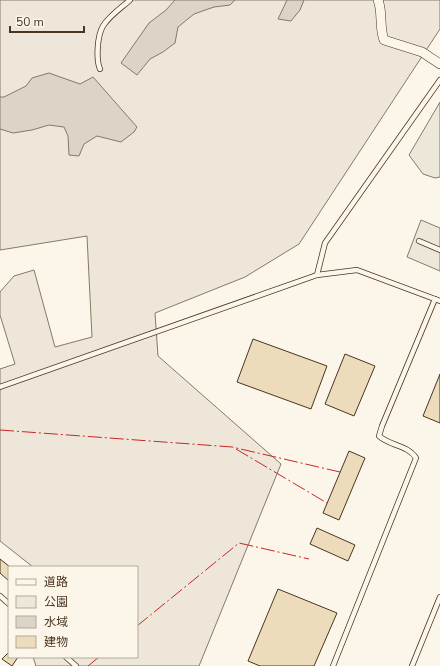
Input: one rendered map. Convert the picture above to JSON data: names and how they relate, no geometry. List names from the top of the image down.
{
  "legend": [
    "道路",
    "公園",
    "水域",
    "建物"
  ],
  "scale_bar": "50 m"
}
